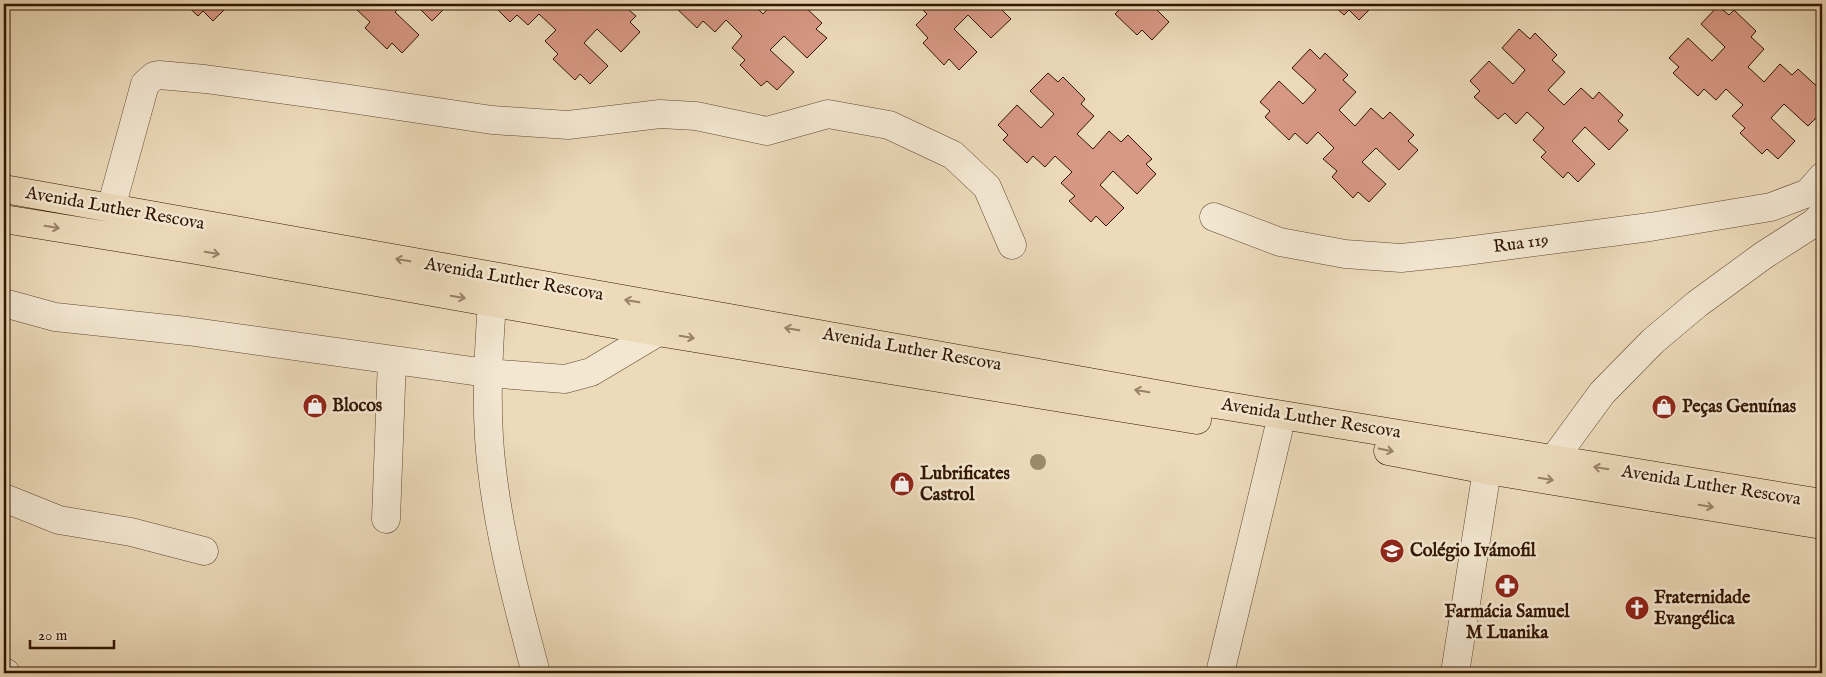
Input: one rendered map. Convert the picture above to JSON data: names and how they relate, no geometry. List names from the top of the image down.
{
  "streets": {
    "main road": ["Avenida Luther Rescova"],
    "street": ["Rua 119"]
  },
  "places": {
    "shop": ["Blocos", "Peças Genuínas", "Lubrificates Castrol"],
    "school or university": ["Colégio Ivámofil"],
    "pharmacy": ["Farmácia Samuel M Luanika"],
    "church": ["Fraternidade Evangélica"]
  },
  "scale_bar": "20 m"
}
